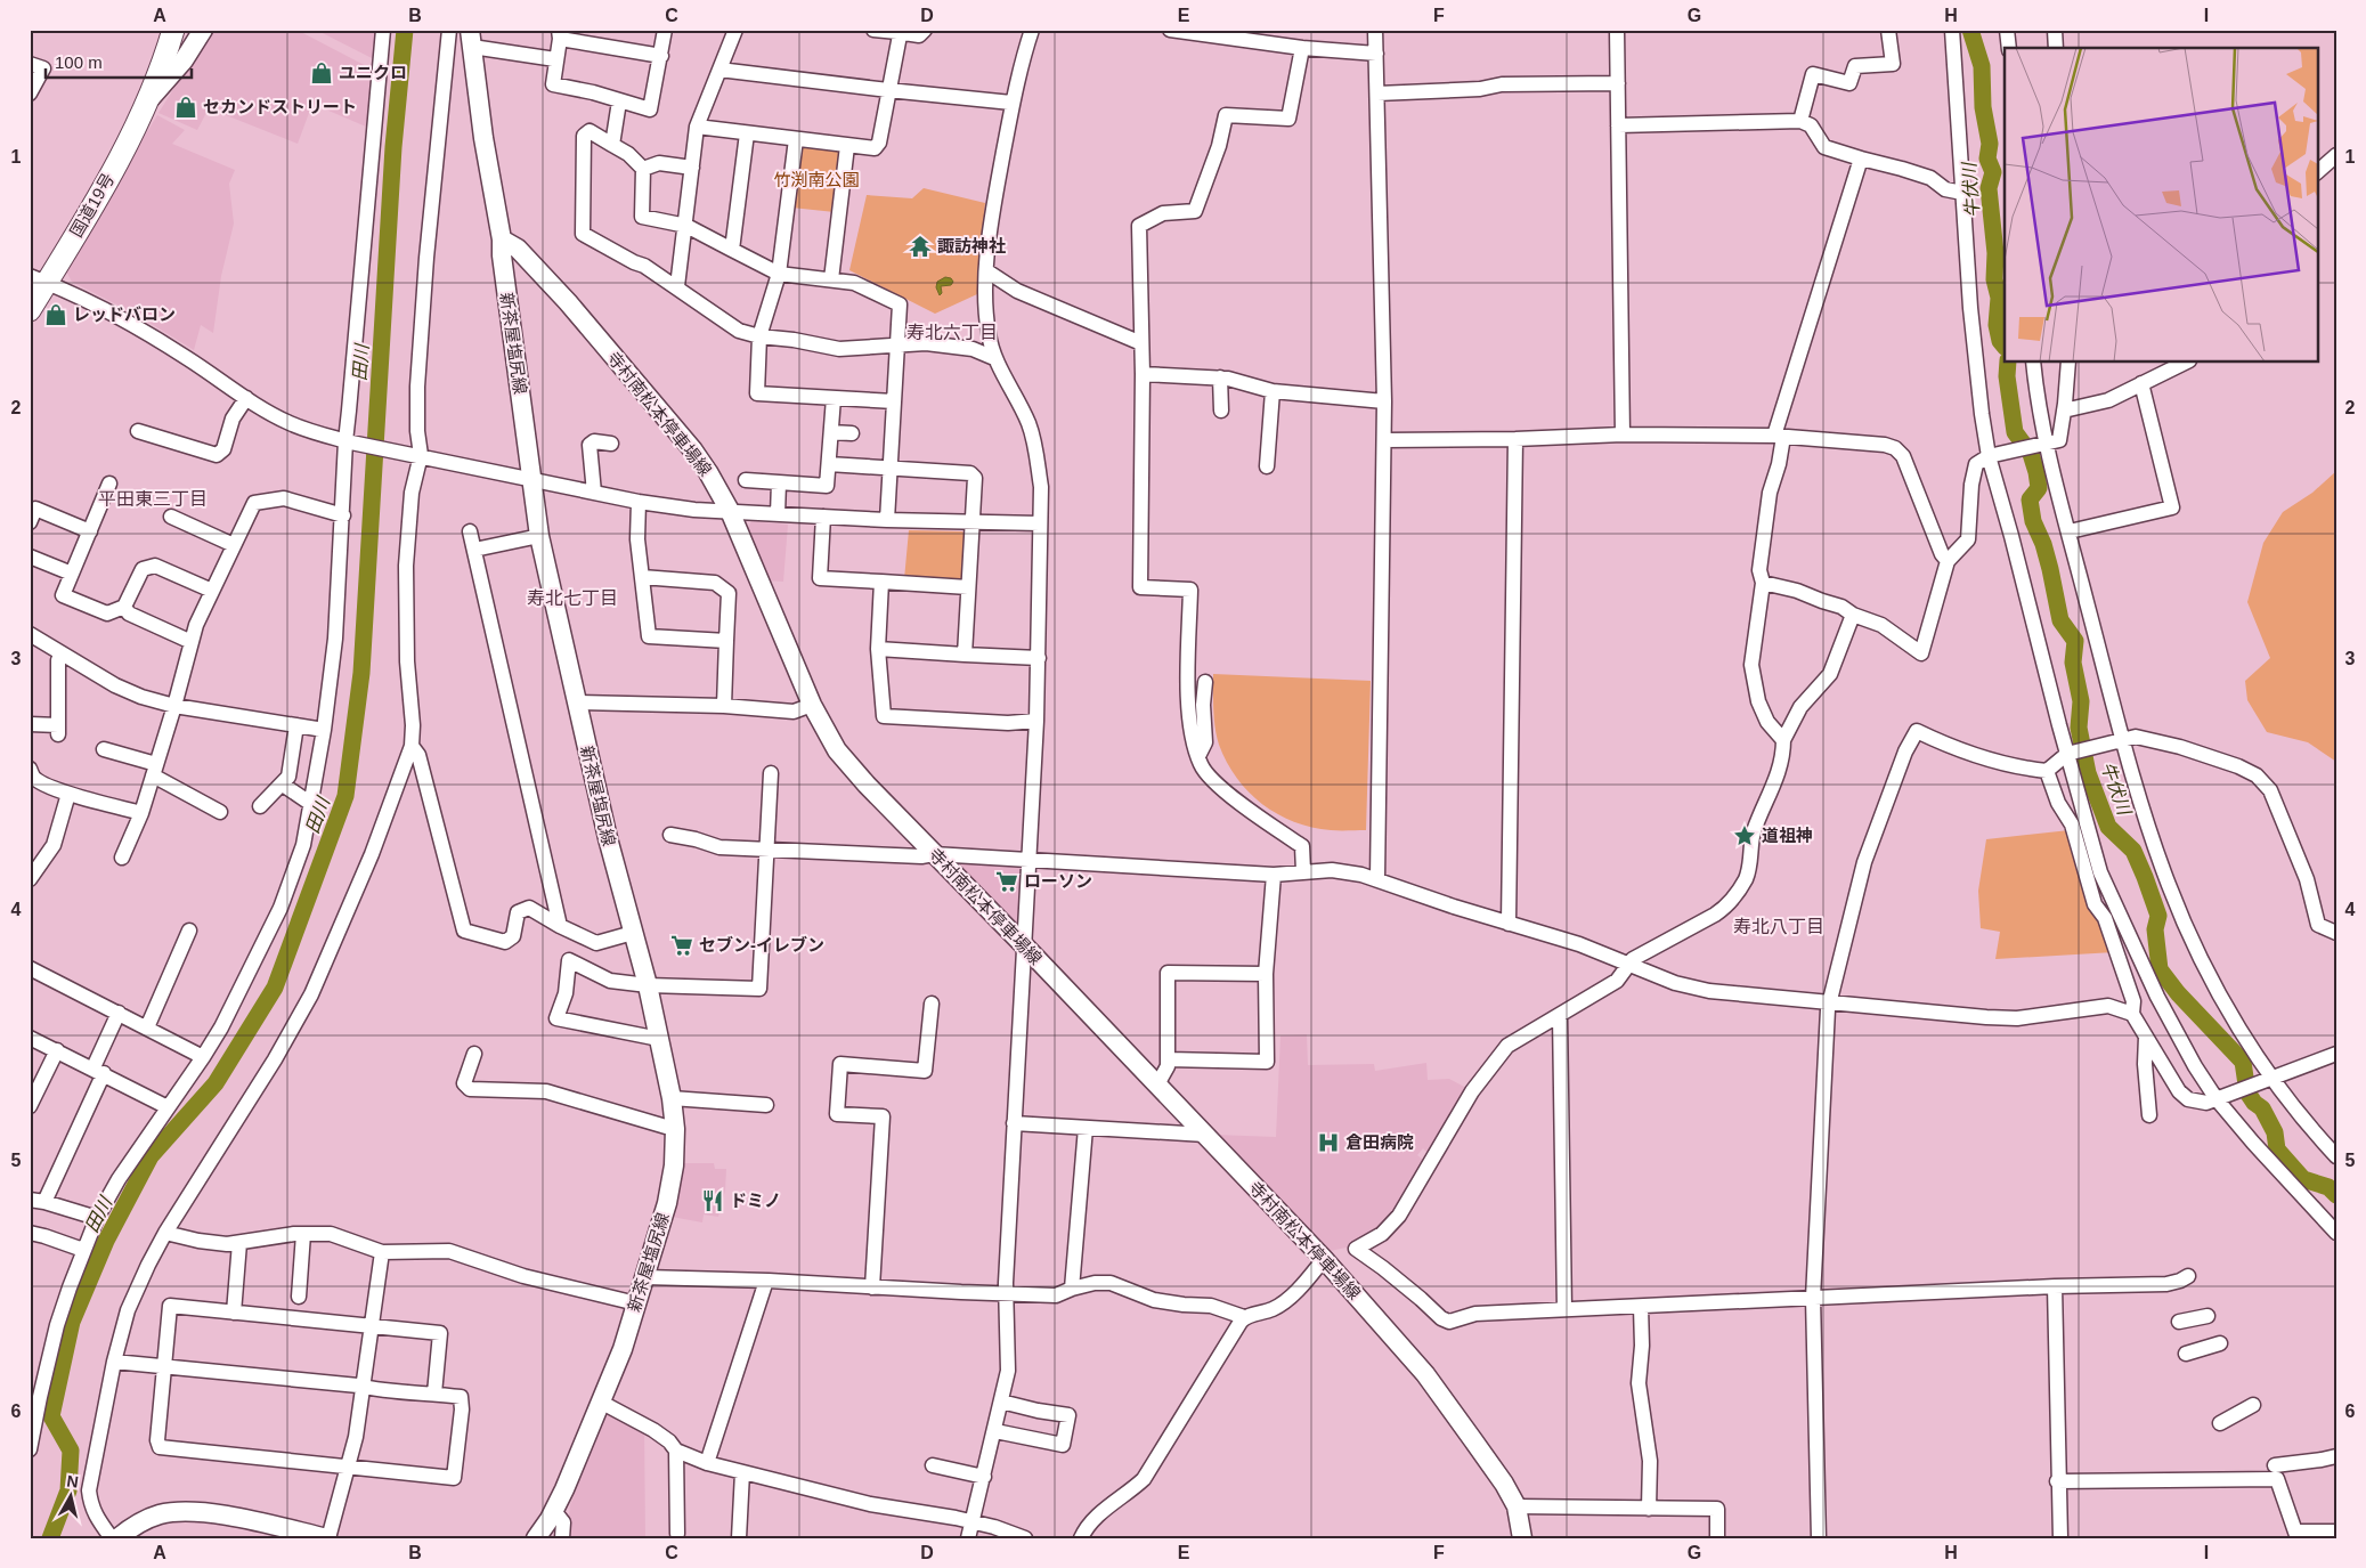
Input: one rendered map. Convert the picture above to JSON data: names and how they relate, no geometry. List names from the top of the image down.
{
  "streets": {
    "highway": ["国道19号"],
    "main road": ["新茶屋塩尻線", "寺村南松本停車場線"]
  },
  "crossings": [
    ["新茶屋塩尻線", "寺村南松本停車場線"]
  ],
  "districts": [
    "寿北六丁目",
    "平田東三丁目",
    "寿北七丁目",
    "寿北八丁目"
  ],
  "water": ["牛伏川", "田川"],
  "parks": ["竹渕南公園"],
  "places": {
    "shop": ["ユニクロ", "セカンドストリート", "レッドバロン"],
    "temple": ["諏訪神社"],
    "place": ["道祖神"],
    "supermarket": ["ローソン", "セブン-イレブン"],
    "hospital": ["倉田病院"],
    "restaurant": ["ドミノ"]
  },
  "scale_bar": "100 m",
  "north": "top",
  "grid": {
    "columns": [
      "A",
      "B",
      "C",
      "D",
      "E",
      "F",
      "G",
      "H",
      "I"
    ],
    "rows": [
      "1",
      "2",
      "3",
      "4",
      "5",
      "6"
    ]
  }
}
